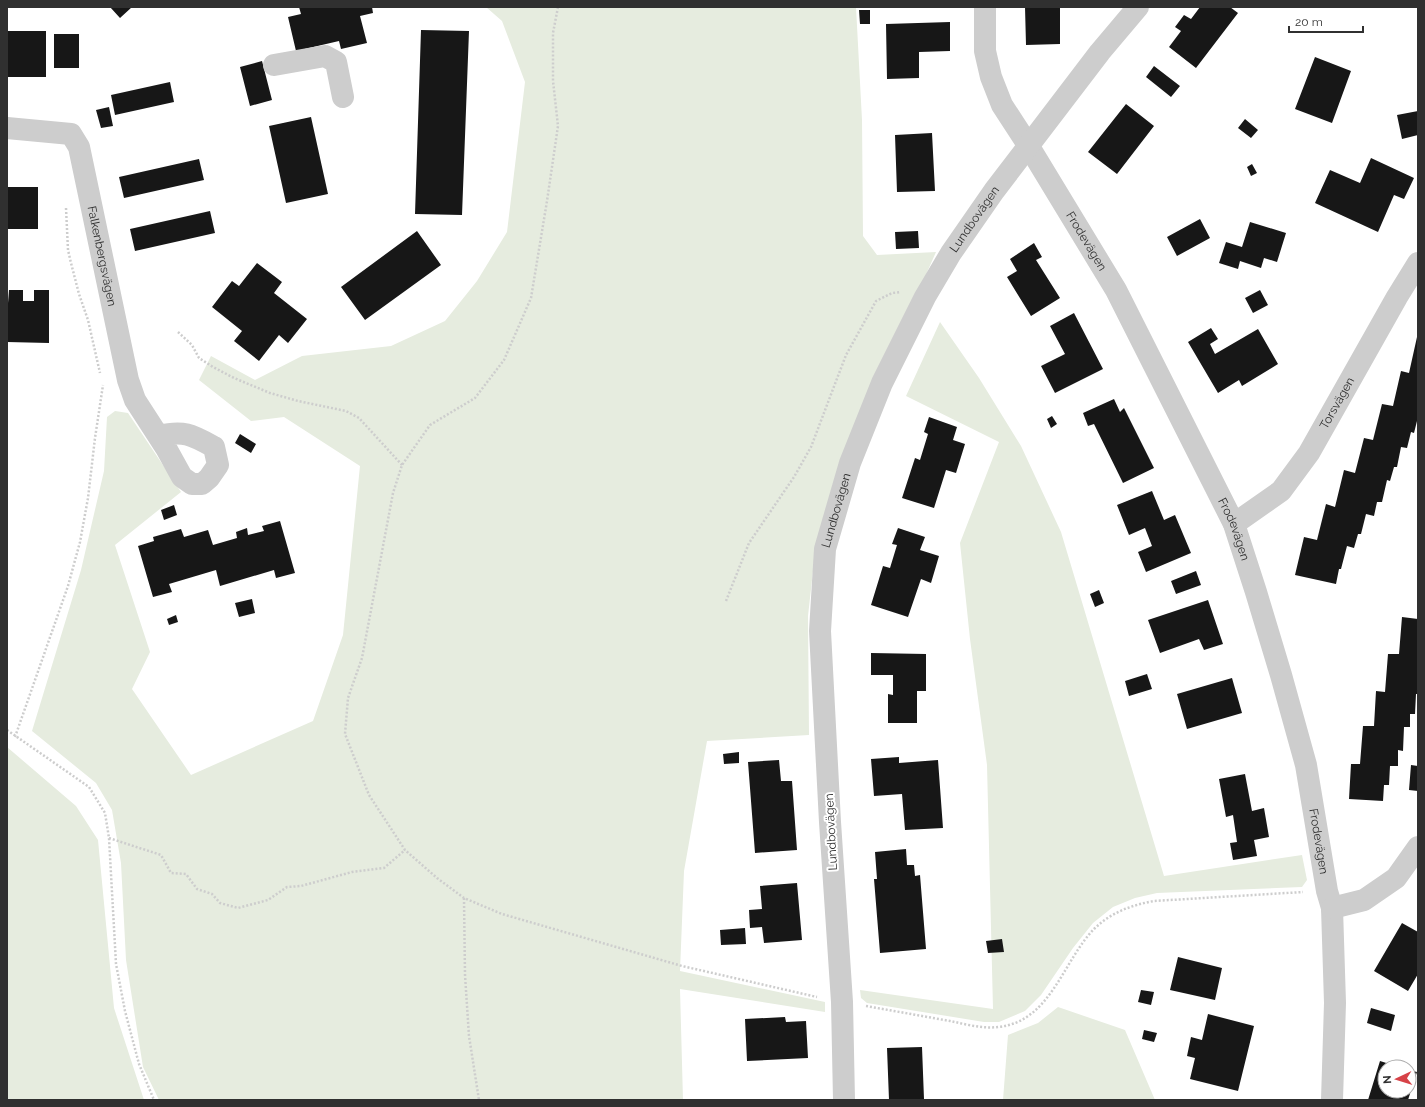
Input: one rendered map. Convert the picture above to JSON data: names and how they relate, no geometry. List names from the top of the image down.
{
  "streets": {
    "street": [
      "Lundbovägen",
      "Frodevägen",
      "Falkenbergsvägen",
      "Torsvägen"
    ]
  },
  "crossings": [
    ["Lundbovägen", "Frodevägen"],
    ["Frodevägen", "Torsvägen"]
  ],
  "scale_bar": "20 m",
  "north": "left"
}
